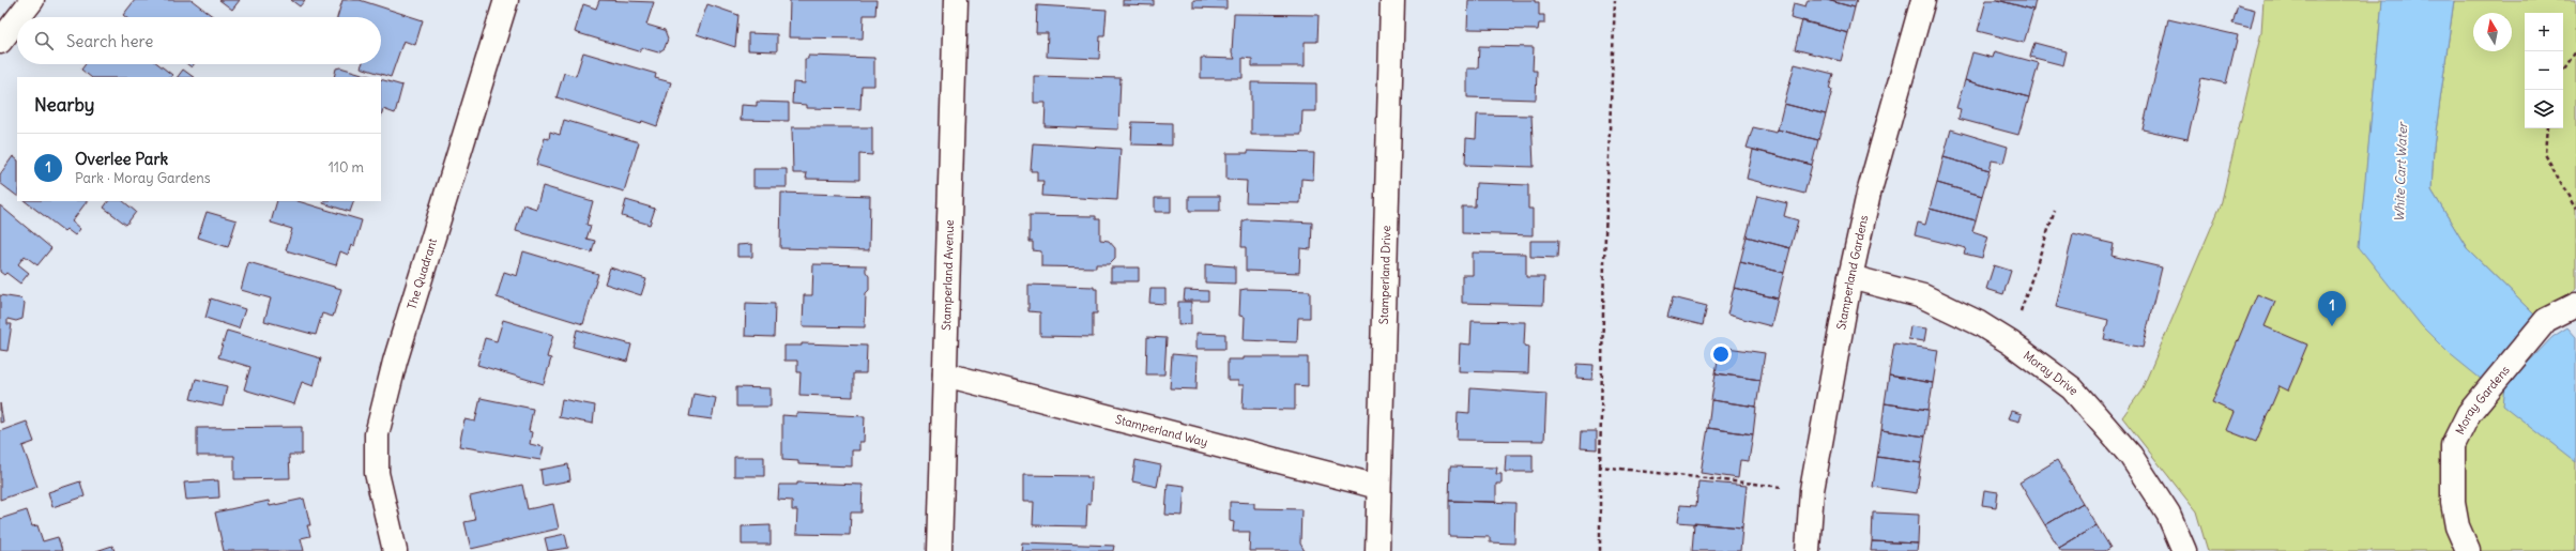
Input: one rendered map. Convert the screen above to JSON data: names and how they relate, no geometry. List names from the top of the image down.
{
  "streets": {
    "street": [
      "Stamperland Gardens",
      "The Quadrant",
      "Stamperland Avenue",
      "Stamperland Drive",
      "Moray Drive",
      "Moray Gardens",
      "Stamperland Way"
    ]
  },
  "crossings": [
    ["Stamperland Gardens", "Moray Drive"],
    ["Stamperland Avenue", "Stamperland Way"],
    ["Stamperland Drive", "Stamperland Way"]
  ],
  "water": ["White Cart Water"],
  "north": "top",
  "page": {
    "map_buttons": ["+", "−"],
    "search": "Search here",
    "heading": "Nearby",
    "list": [
      {
        "mark": "1",
        "name": "Overlee Park",
        "note": "Park · Moray Gardens",
        "value": "110 m"
      }
    ],
    "pins": "1"
  }
}
